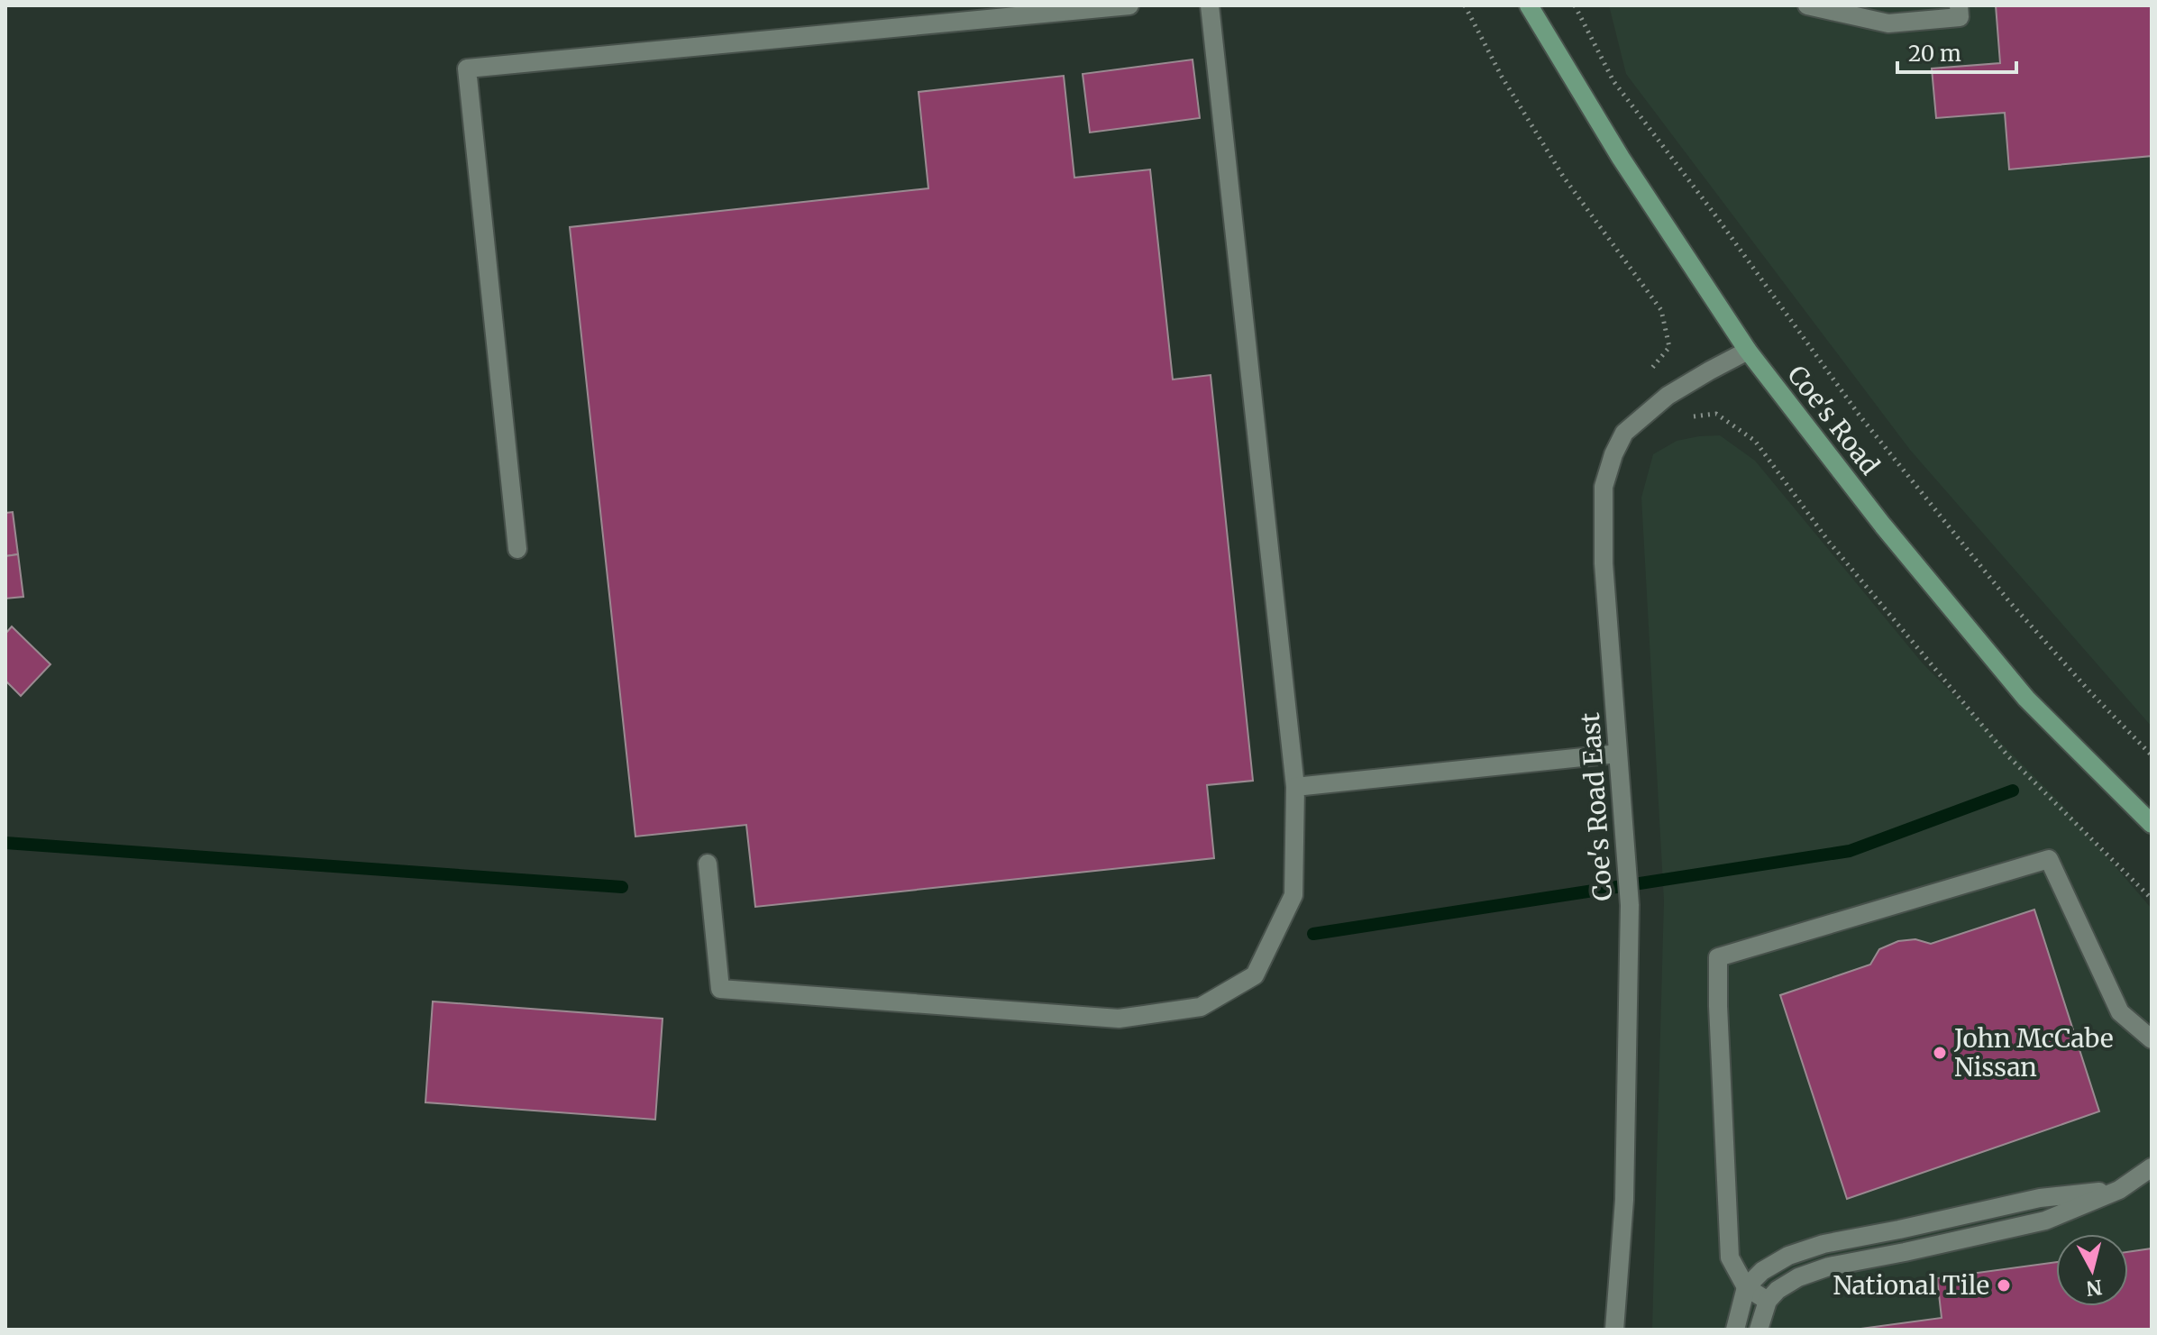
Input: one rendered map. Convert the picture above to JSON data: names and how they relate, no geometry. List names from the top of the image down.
{
  "streets": {
    "main road": ["Coe's Road"],
    "street": ["Coe's Road East"]
  },
  "crossings": [
    ["Coe's Road", "Coe's Road East"]
  ],
  "places": ["John McCabe Nissan", "National Tile"],
  "scale_bar": "20 m",
  "north": "bottom"
}
